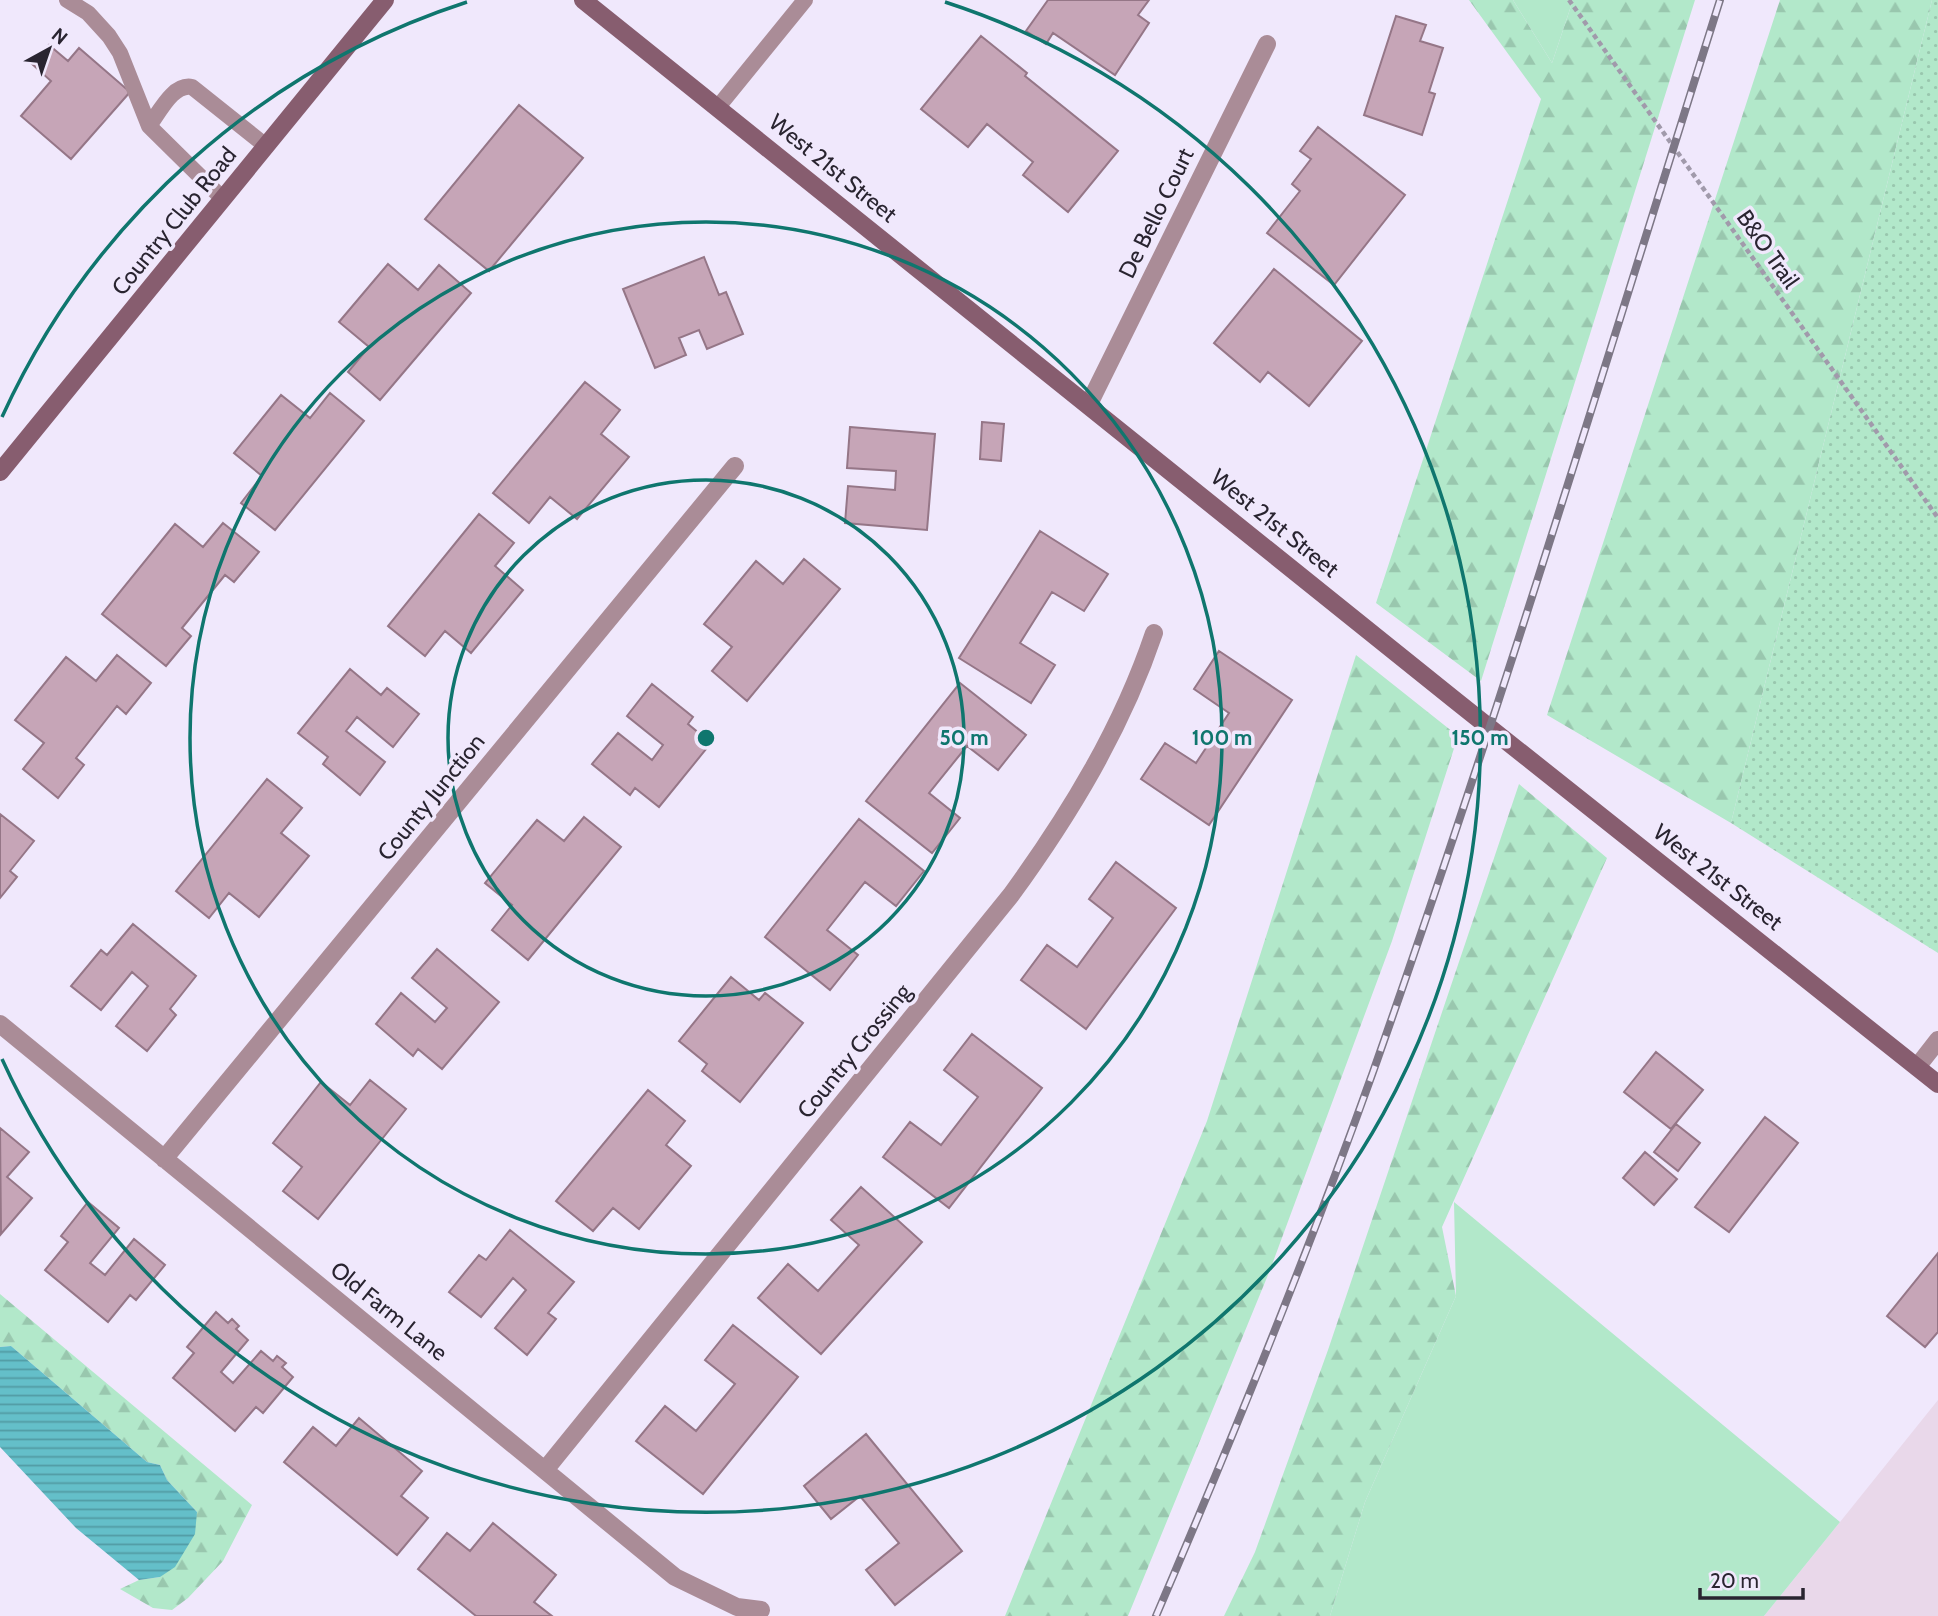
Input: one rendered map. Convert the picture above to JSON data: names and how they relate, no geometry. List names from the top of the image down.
{
  "streets": {
    "street": [
      "West 21st Street",
      "De Bello Court",
      "Country Club Road",
      "County Junction",
      "Country Crossing",
      "Old Farm Lane"
    ],
    "path": ["B&O Trail"]
  },
  "crossings": [
    ["West 21st Street", "De Bello Court"],
    ["County Junction", "Old Farm Lane"],
    ["Country Crossing", "Old Farm Lane"]
  ],
  "scale_bar": "20 m",
  "north": "top right",
  "rings": ["50 m", "100 m", "150 m"]
}
